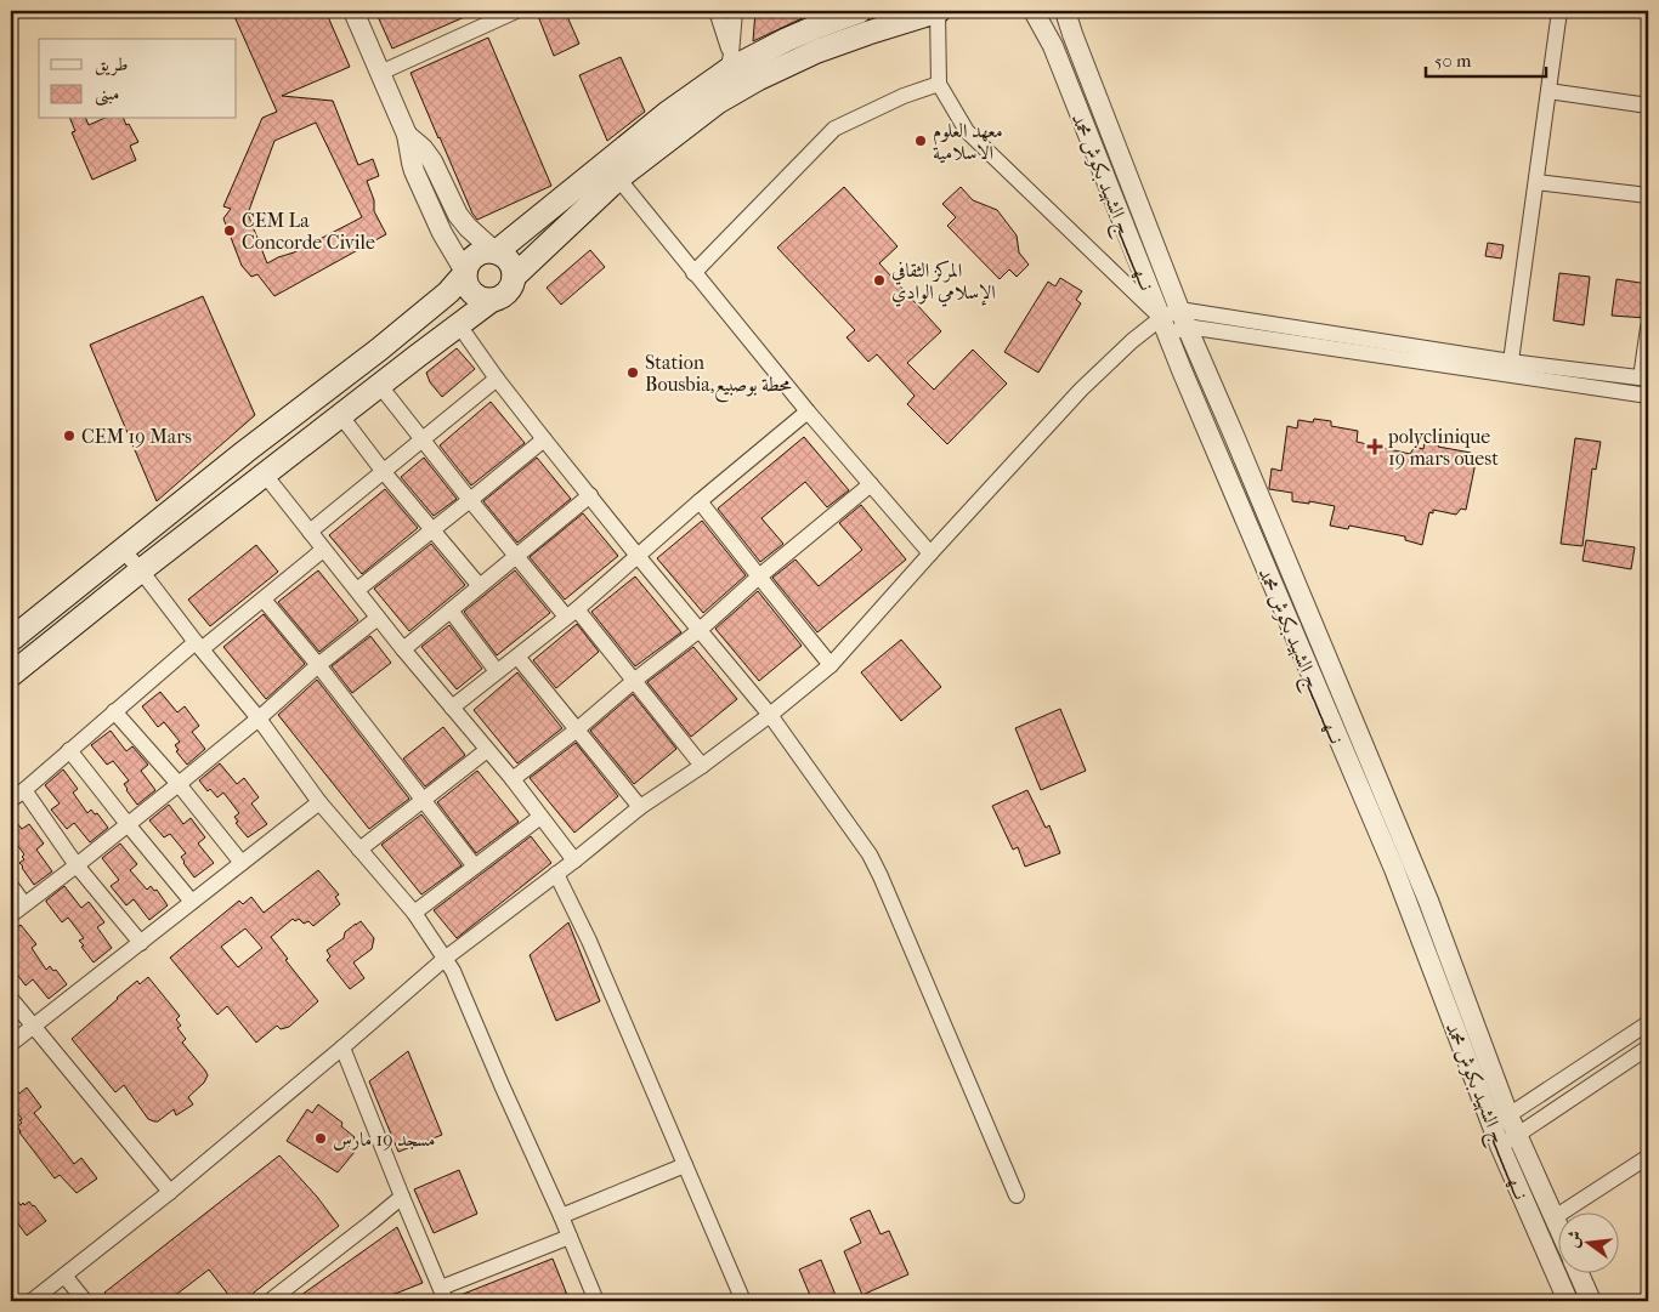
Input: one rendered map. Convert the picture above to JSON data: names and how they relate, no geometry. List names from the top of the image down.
{
  "streets": {
    "street": ["نـــهـــــــــــج الشهيد بكوش محمد"]
  },
  "places": {
    "other": [
      "معهد العلوم الاسلامية",
      "CEM La Concorde Civile",
      "المركز الثقافي الإسلامي الوادي",
      "Station Bousbia,محطة بوصبيع",
      "CEM 19 Mars",
      "مسجد 19 مارس"
    ],
    "health": ["polyclinique 19 mars ouest"]
  },
  "legend": ["طريق", "مبنى"],
  "scale_bar": "50 m",
  "north": "left"
}
